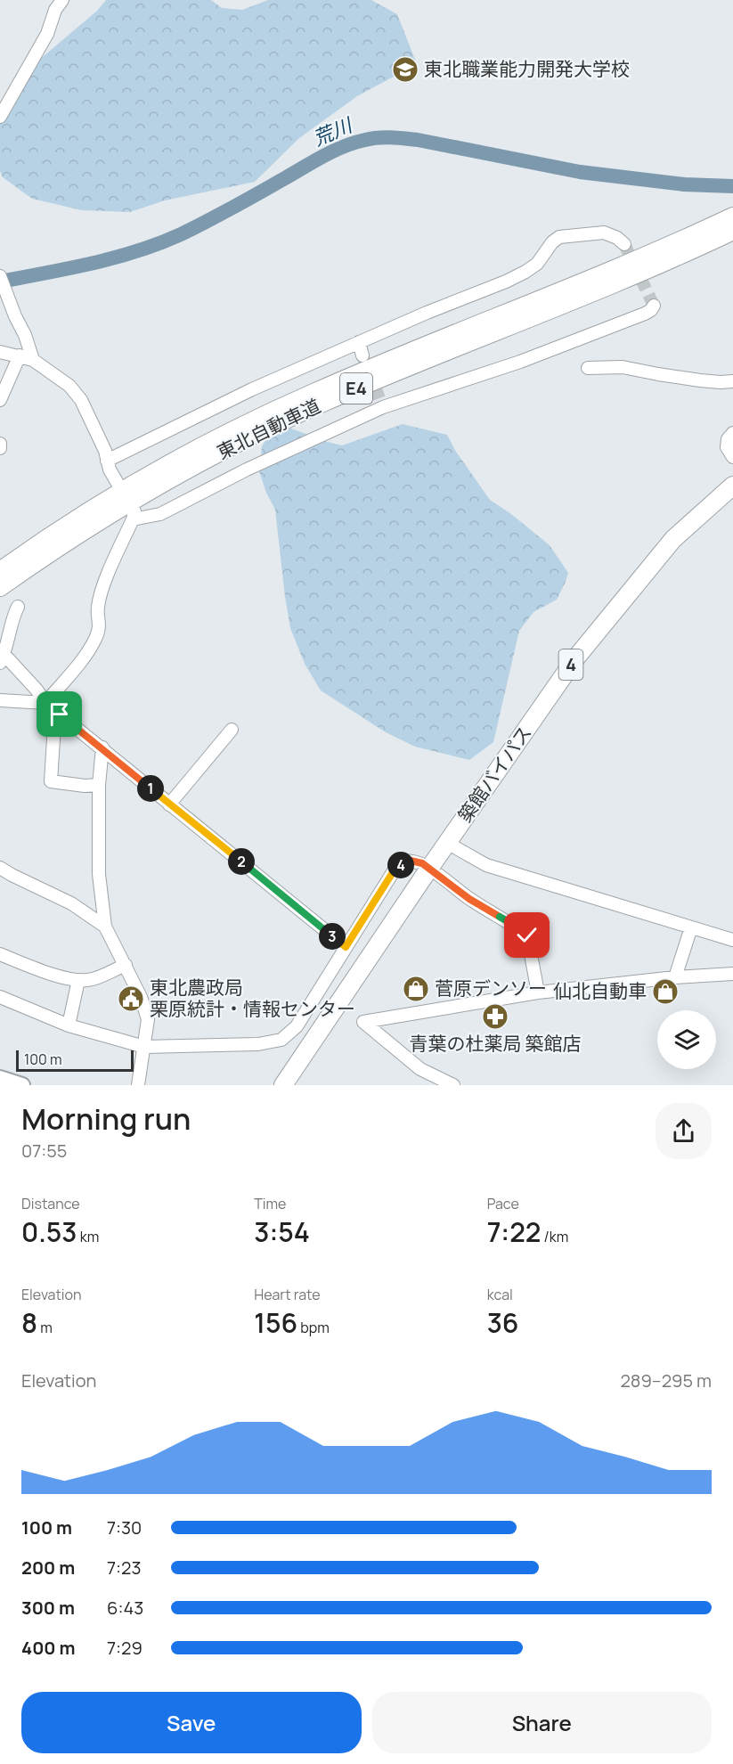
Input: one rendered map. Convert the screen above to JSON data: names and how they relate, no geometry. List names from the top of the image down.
{
  "streets": {
    "highway": [
      "E4",
      "東北自動車道",
      "4",
      "築館バイパス"
    ]
  },
  "water": ["荒川"],
  "places": {
    "school or university": ["東北職業能力開発大学校"],
    "shop": ["菅原デンソー", "仙北自動車"],
    "public building": ["東北農政局 栗原統計・情報センター"],
    "pharmacy": ["青葉の杜薬局 築館店"]
  },
  "scale_bar": "100 m",
  "page": {
    "pins": [
      "1",
      "2",
      "4",
      "3"
    ],
    "scale": "100 m",
    "heading": ["Morning run", "07:55"],
    "stats": [
      ["Distance", "0.53 km"],
      ["Time", "3:54"],
      ["Pace", "7:22 /km"],
      ["Elevation", "8 m"],
      ["Heart rate", "156 bpm"],
      ["kcal", "36"]
    ],
    "chart": ["Elevation", "289–295 m"],
    "list": [
      {
        "name": "100 m",
        "note": "7:30"
      },
      {
        "name": "200 m",
        "note": "7:23"
      },
      {
        "name": "300 m",
        "note": "6:43"
      },
      {
        "name": "400 m",
        "note": "7:29"
      }
    ],
    "buttons": ["Save", "Share"]
  }
}
